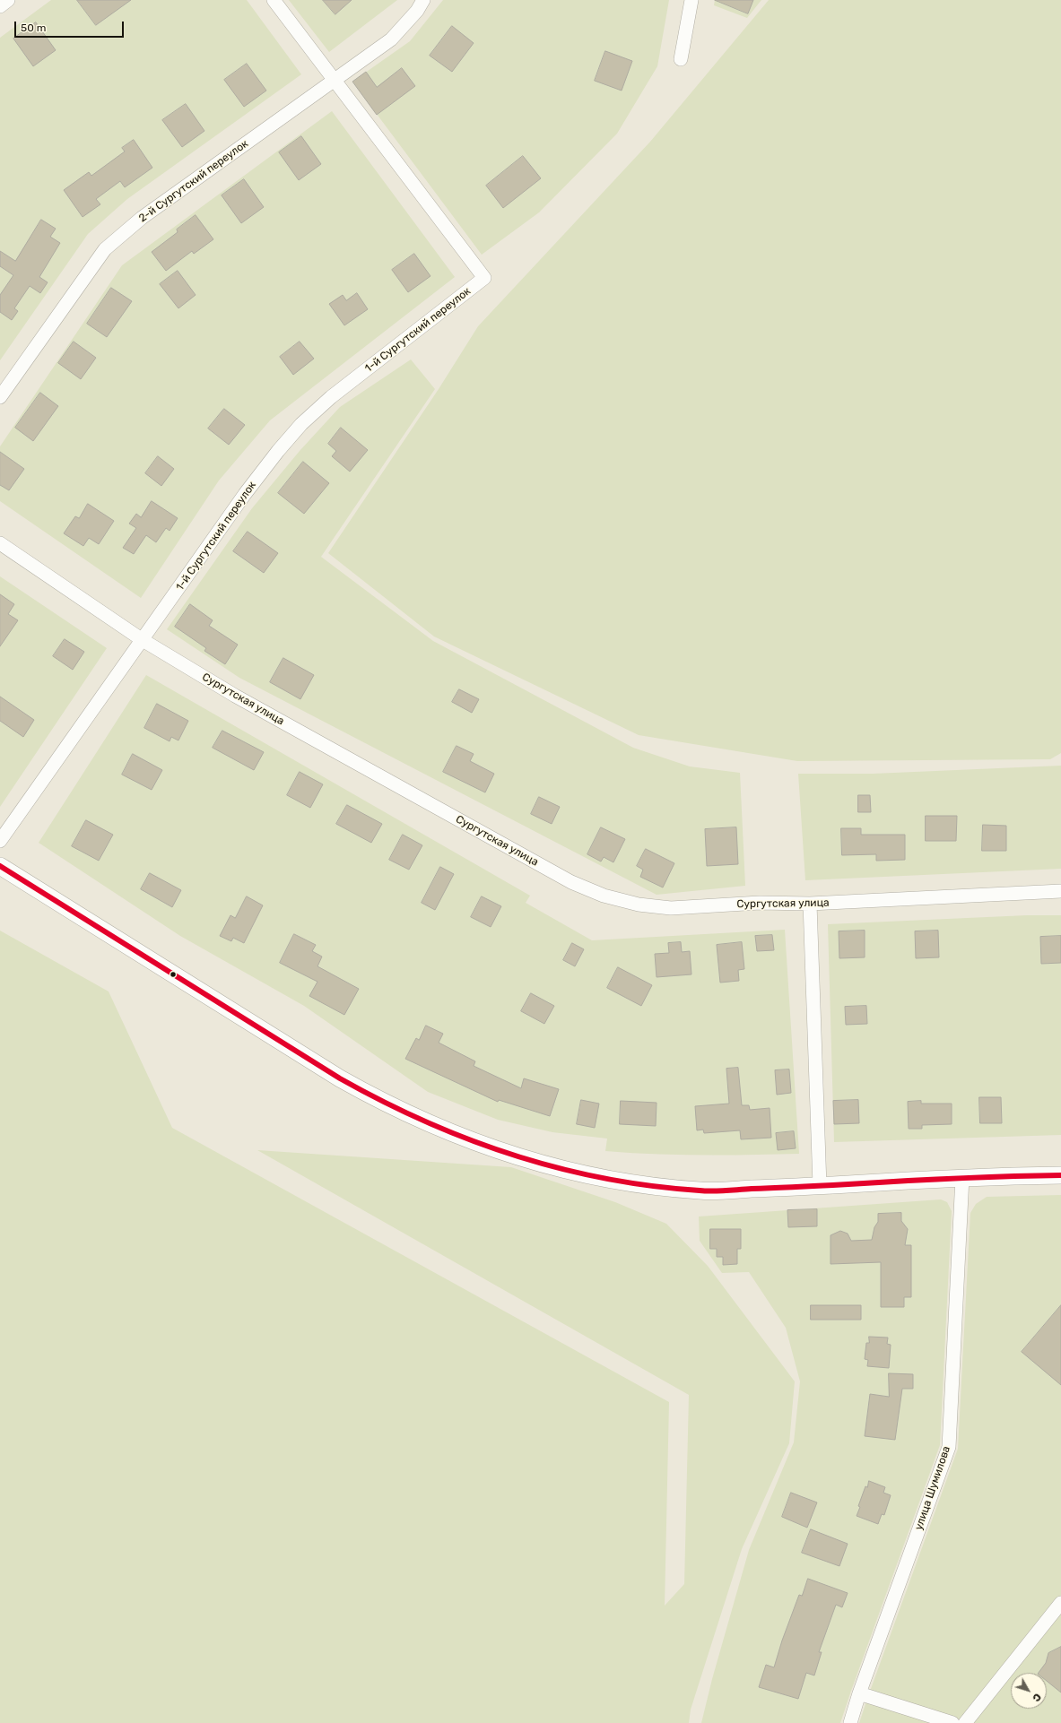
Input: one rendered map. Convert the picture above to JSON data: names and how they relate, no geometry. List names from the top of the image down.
{
  "streets": {
    "street": [
      "2-й Сургутский переулок",
      "1-й Сургутский переулок",
      "Сургутская улица",
      "улица Шумилова"
    ]
  },
  "crossings": [
    ["2-й Сургутский переулок", "1-й Сургутский переулок"],
    ["1-й Сургутский переулок", "Сургутская улица"]
  ],
  "scale_bar": "50 m",
  "north": "bottom right"
}
